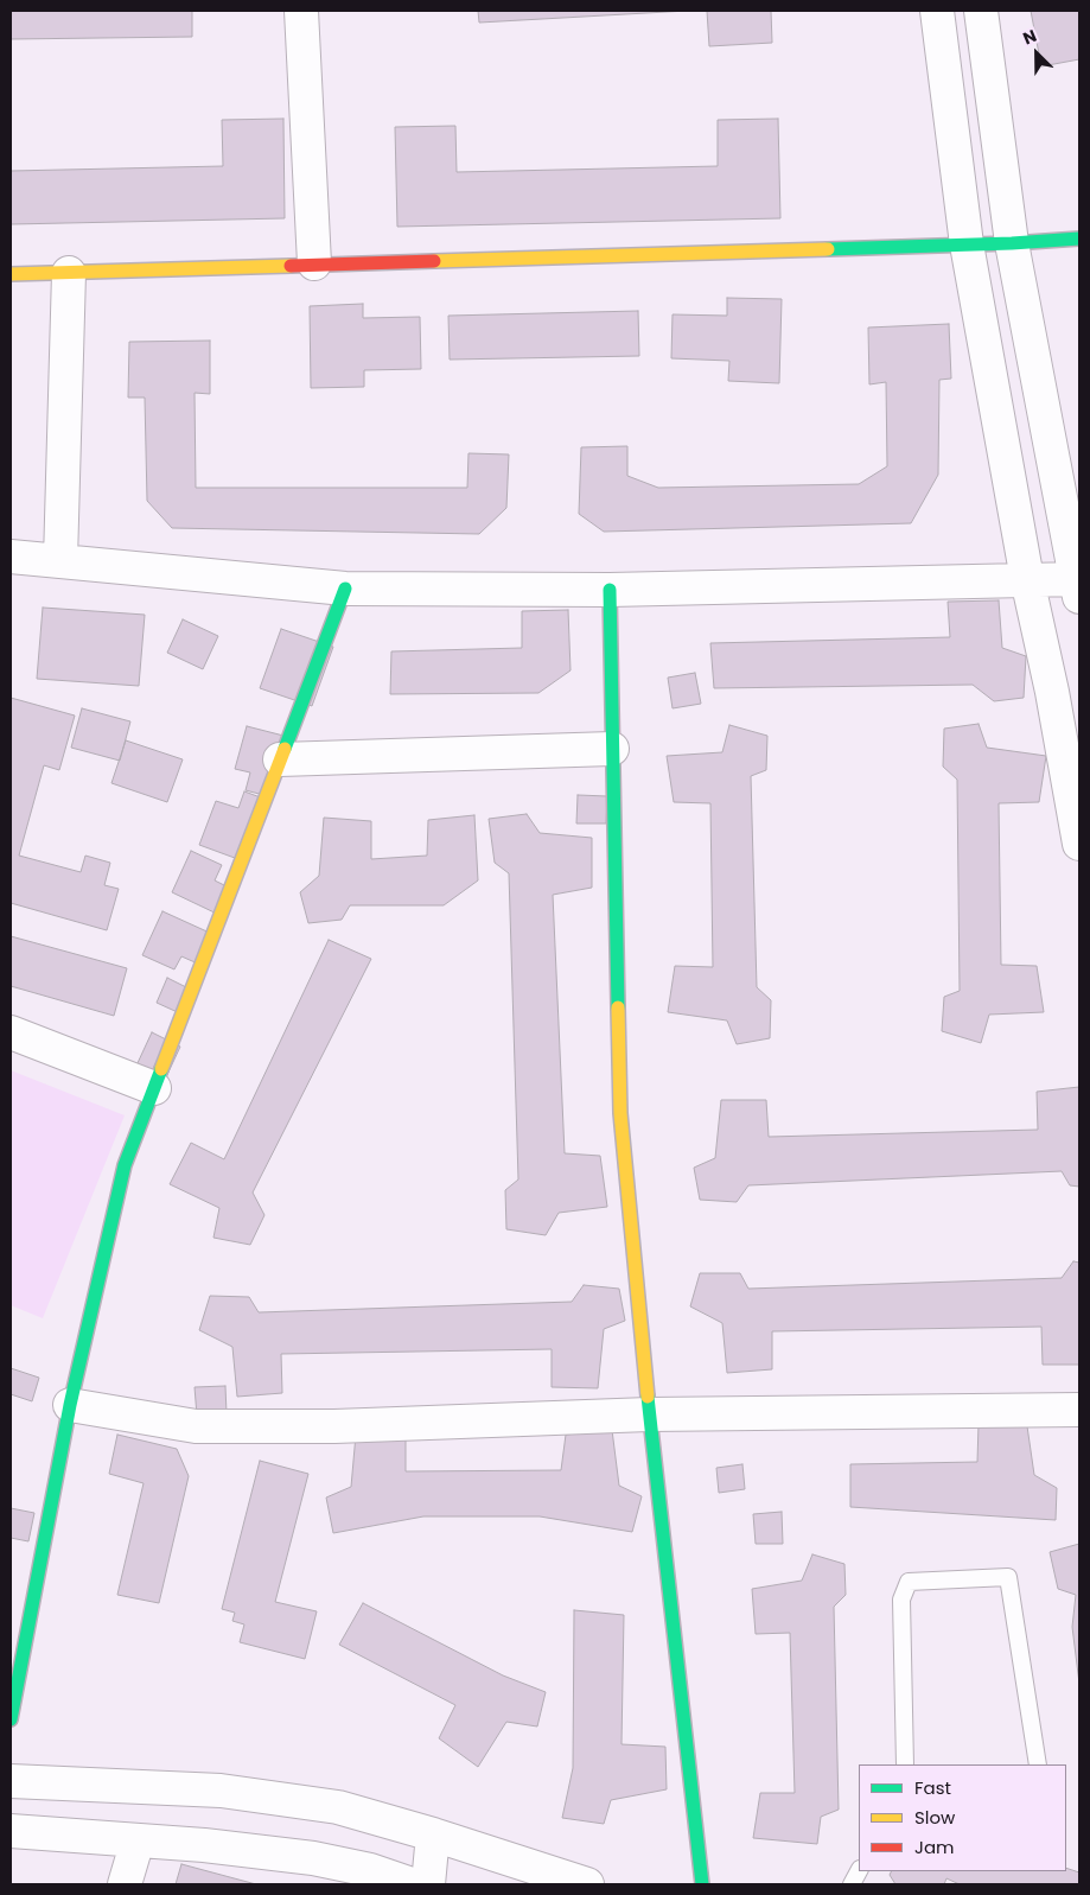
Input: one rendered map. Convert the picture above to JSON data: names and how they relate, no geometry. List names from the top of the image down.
{
  "legend": ["Fast", "Slow", "Jam"],
  "north": "top left"
}
